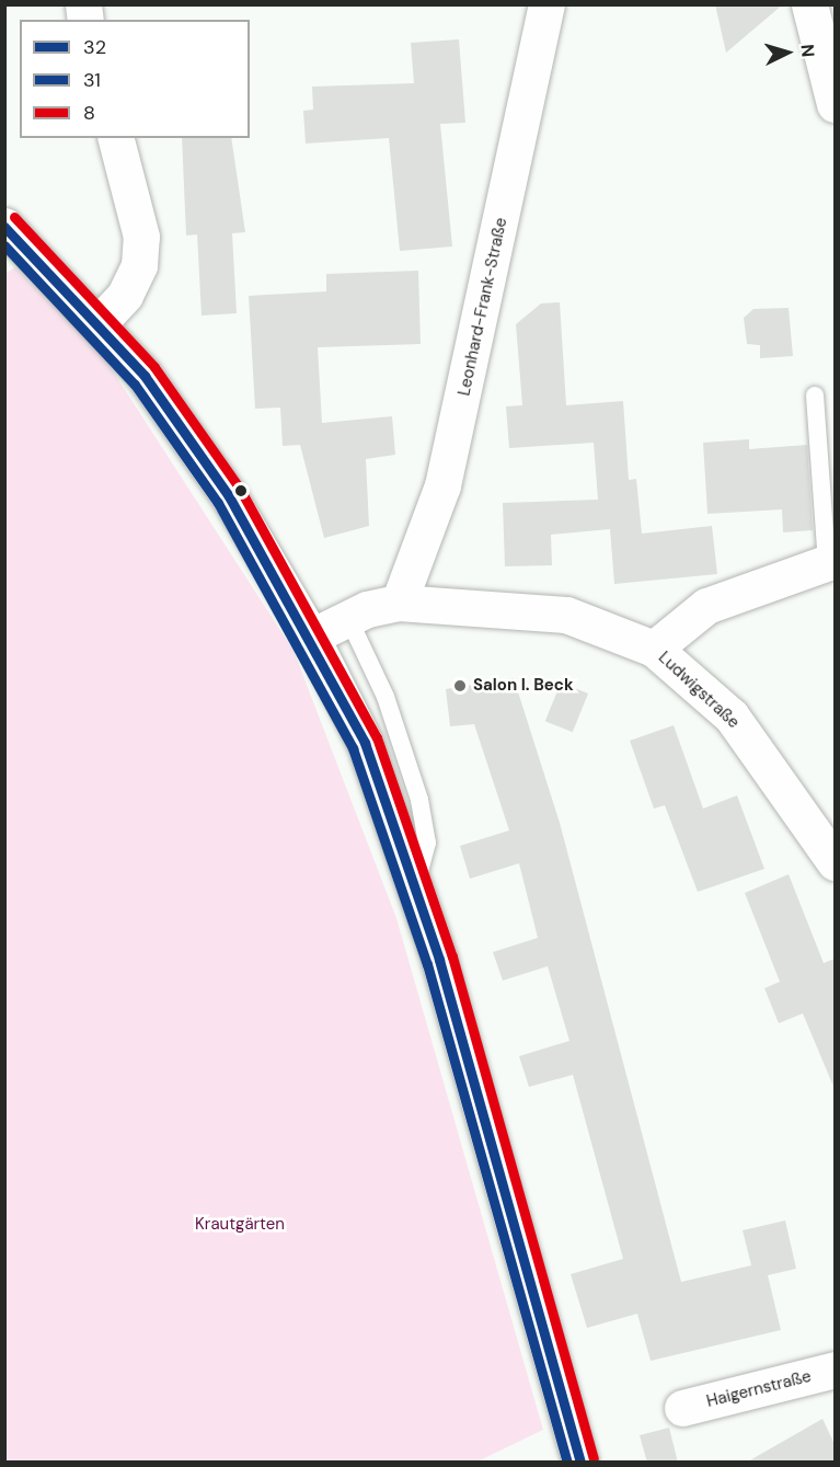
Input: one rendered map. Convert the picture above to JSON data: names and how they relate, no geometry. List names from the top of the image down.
{
  "streets": {
    "street": ["Leonhard-Frank-Straße", "Ludwigstraße", "Haigernstraße"]
  },
  "crossings": [
    ["Leonhard-Frank-Straße", "Ludwigstraße"]
  ],
  "parks": ["Krautgärten"],
  "places": ["Salon I. Beck"],
  "lines": ["transit line 8", "transit line 32", "transit line 31"],
  "legend": ["32", "31", "8"],
  "north": "right"
}
